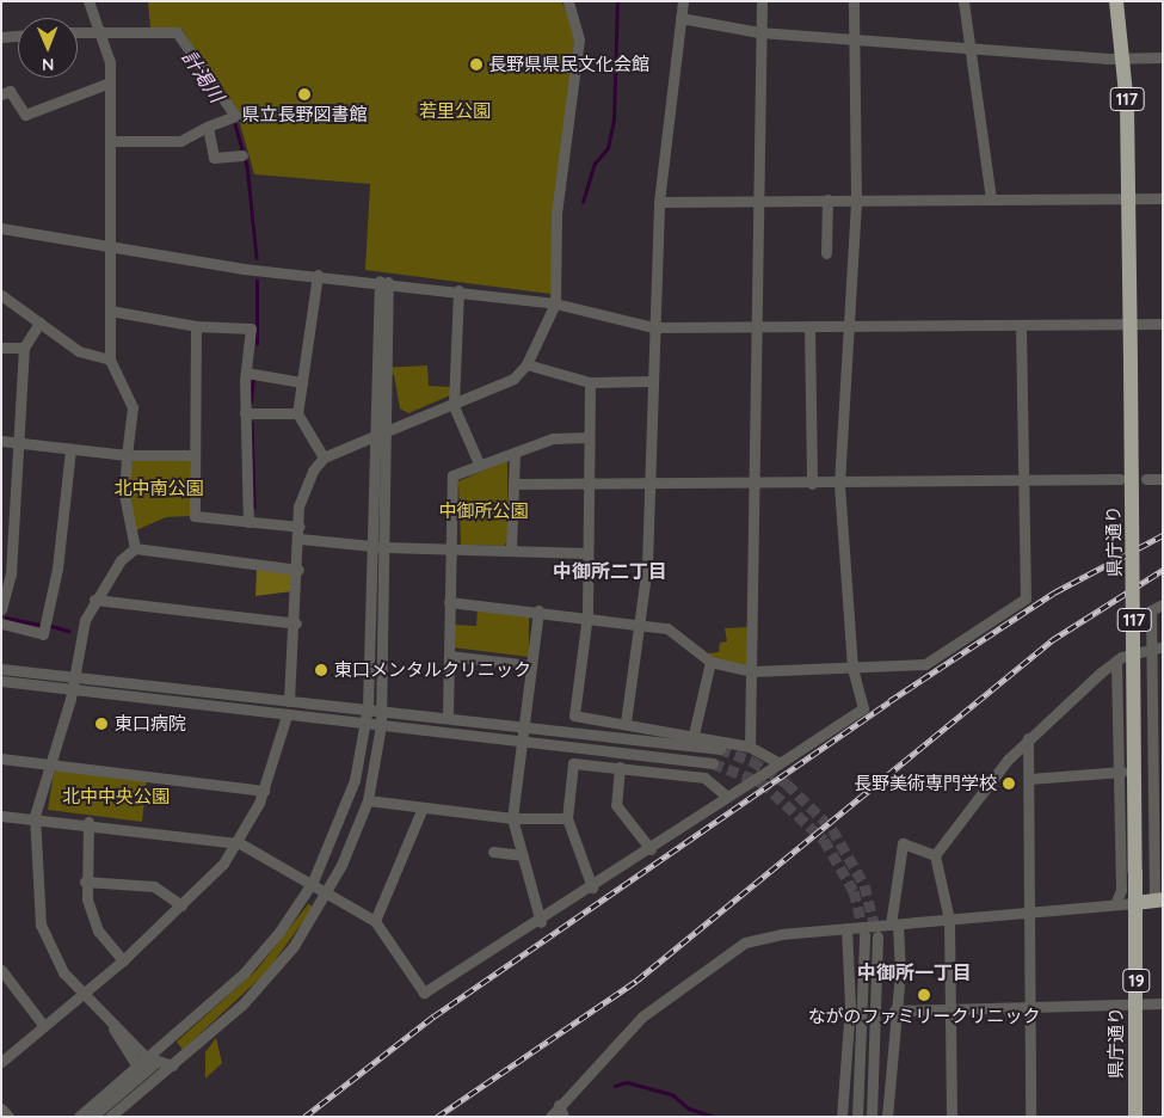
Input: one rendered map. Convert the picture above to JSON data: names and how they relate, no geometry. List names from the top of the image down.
{
  "streets": {
    "highway": ["117", "県庁通り", "19"]
  },
  "districts": ["中御所二丁目", "中御所一丁目"],
  "water": ["計渇川"],
  "parks": [
    "若里公園",
    "北中南公園",
    "中御所公園",
    "北中中央公園"
  ],
  "places": [
    "長野県県民文化会館",
    "県立長野図書館",
    "東口メンタルクリニック",
    "東口病院",
    "長野美術専門学校",
    "ながのファミリークリニック"
  ],
  "north": "bottom"
}
